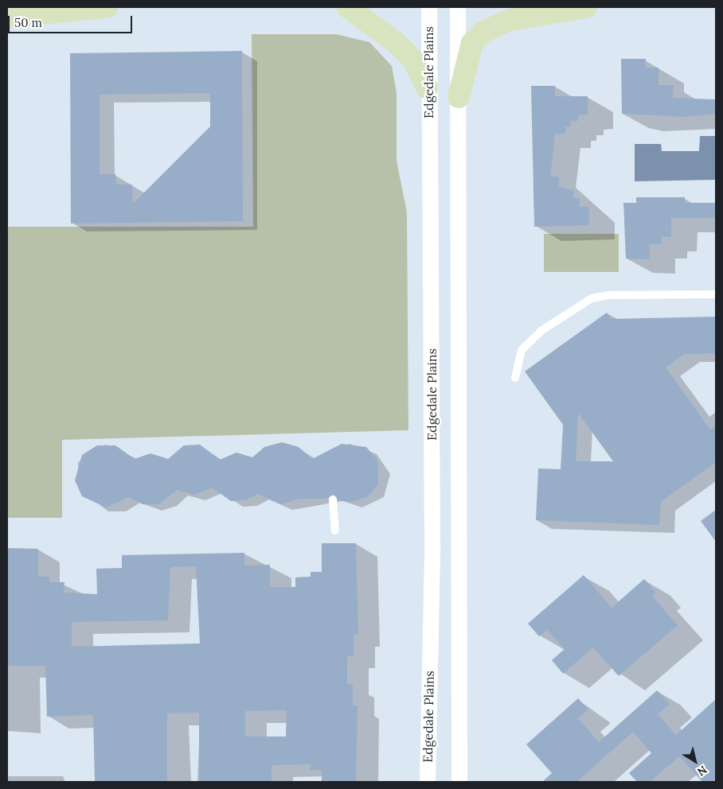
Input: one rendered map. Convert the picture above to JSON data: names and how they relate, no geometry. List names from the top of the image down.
{
  "streets": {
    "street": ["Edgedale Plains"]
  },
  "scale_bar": "50 m",
  "north": "bottom right"
}
